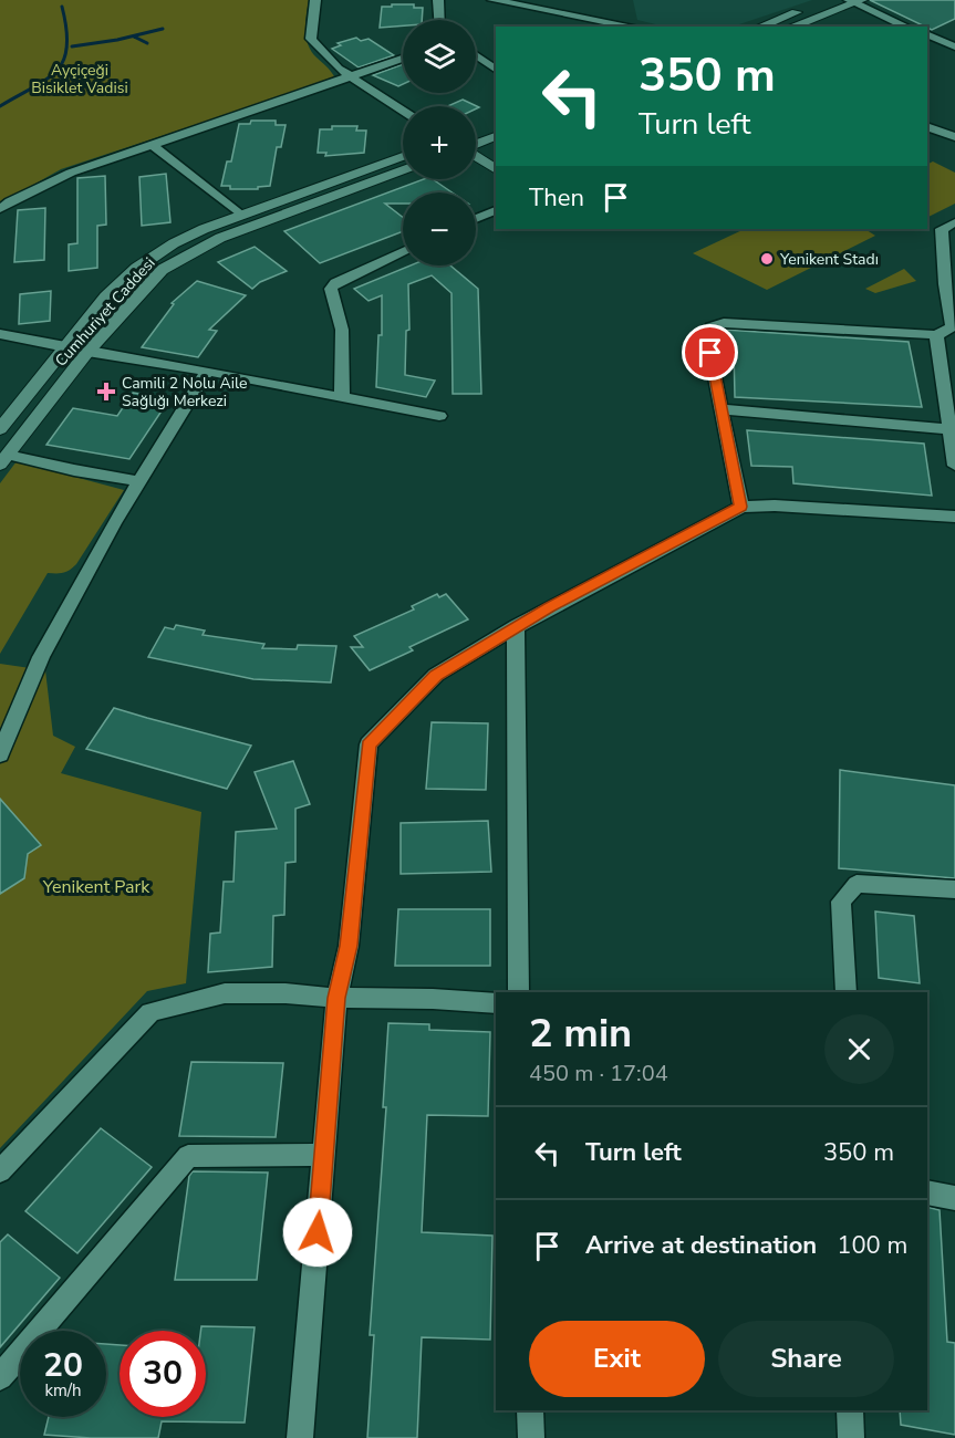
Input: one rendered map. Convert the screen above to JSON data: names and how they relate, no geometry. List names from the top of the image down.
{
  "streets": {
    "street": ["Cumhuriyet Caddesi"]
  },
  "parks": ["Ayçiçeği Bisiklet Vadisi", "Yenikent Park"],
  "places": {
    "other": ["Yenikent Stadı"],
    "health": ["Camili 2 Nolu Aile Sağlığı Merkezi"]
  },
  "page": {
    "map_buttons": ["+", "−"],
    "turn": ["350 m", "Turn left"],
    "then": "Then",
    "heading": ["2 min", "450 m · 17:04"],
    "list": [
      {
        "name": "Turn left",
        "value": "350 m"
      },
      {
        "name": "Arrive at destination",
        "value": "100 m"
      }
    ],
    "buttons": ["Exit", "Share"],
    "speed": "20 km/h",
    "limit": "30"
  }
}
